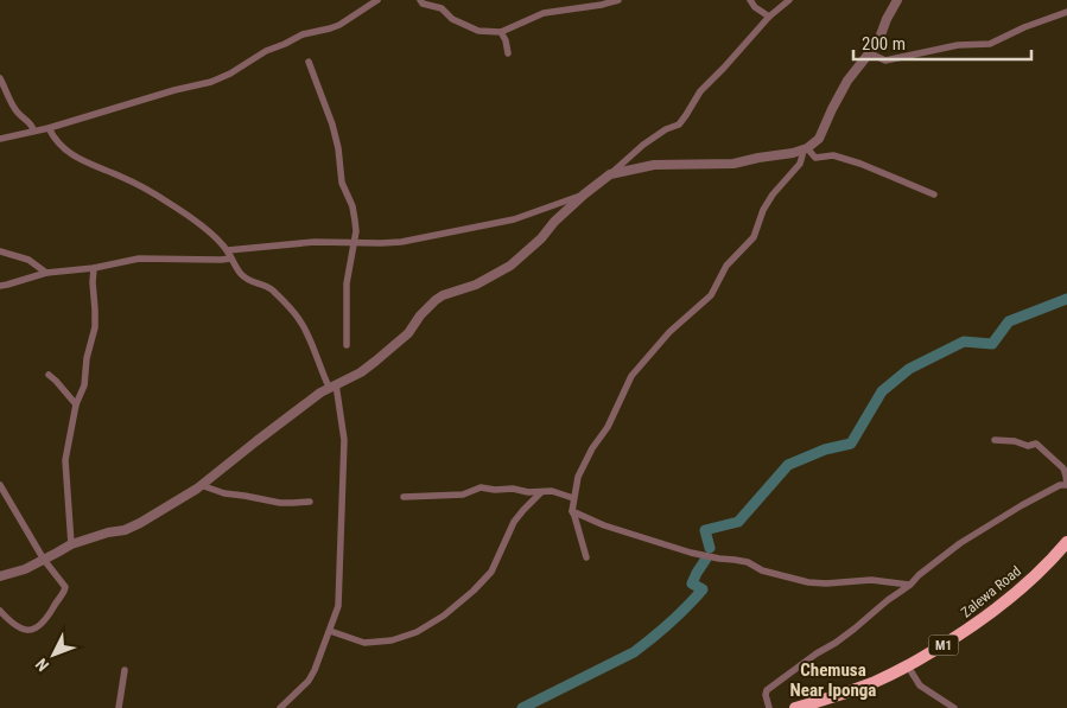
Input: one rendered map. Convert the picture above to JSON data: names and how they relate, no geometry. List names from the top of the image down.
{
  "streets": {
    "highway": ["Zalewa Road", "M1"]
  },
  "districts": ["Chemusa Near Iponga"],
  "scale_bar": "200 m",
  "north": "bottom left"
}
